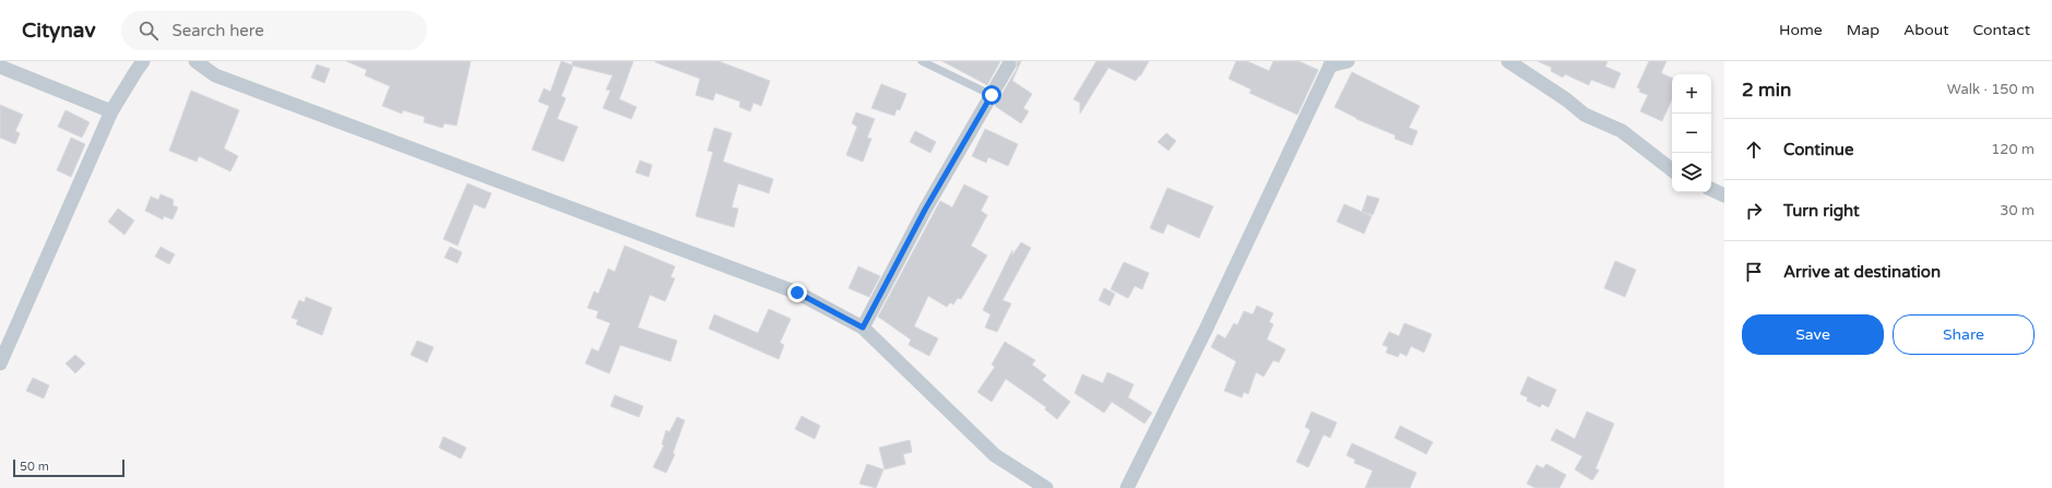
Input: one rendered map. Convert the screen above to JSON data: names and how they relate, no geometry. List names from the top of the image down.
{
  "scale_bar": "50 m",
  "page": {
    "header": "Citynav",
    "search": "Search here",
    "nav": [
      "Home",
      "Map",
      "About",
      "Contact"
    ],
    "heading": ["2 min", "Walk · 150 m"],
    "map_buttons": ["+", "−"],
    "list": [
      ["Continue", "120 m"],
      ["Turn right", "30 m"],
      "Arrive at destination"
    ],
    "buttons": ["Save", "Share"],
    "scale": "50 m"
  }
}
